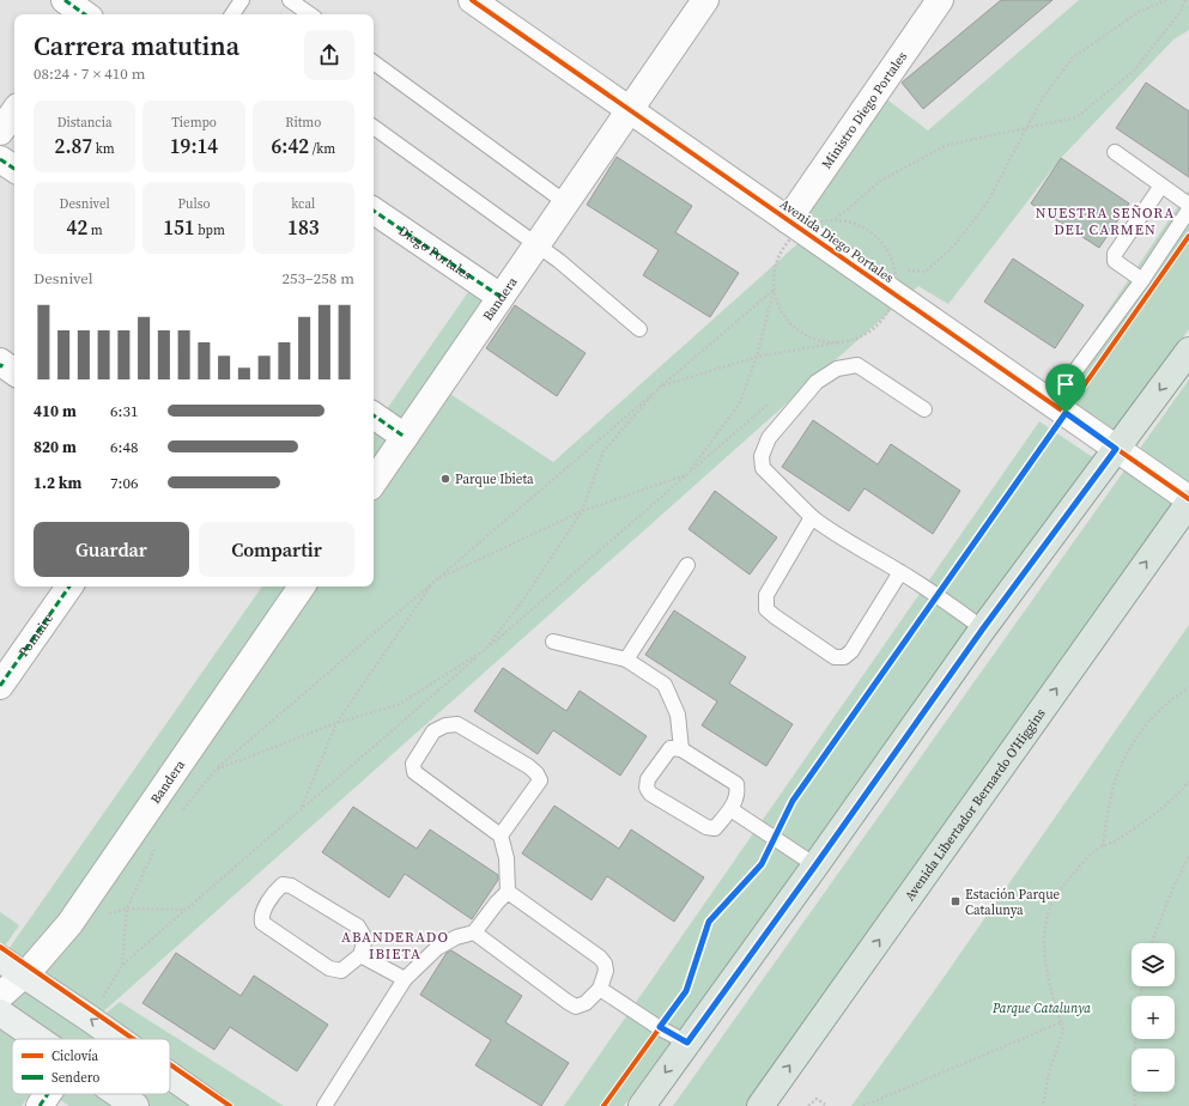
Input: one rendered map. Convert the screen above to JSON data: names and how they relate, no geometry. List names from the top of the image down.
{
  "streets": {
    "main road": ["Avenida Libertador Bernardo O'Higgins"],
    "street": [
      "Ministro Diego Portales",
      "Avenida Diego Portales",
      "Diego Portales",
      "Bandera",
      "Pomaire"
    ]
  },
  "crossings": [
    ["Ministro Diego Portales", "Avenida Diego Portales"],
    ["Avenida Diego Portales", "Bandera"],
    ["Avenida Diego Portales", "Avenida Libertador Bernardo O'Higgins"],
    ["Diego Portales", "Bandera"]
  ],
  "districts": ["NUESTRA SEÑORA DEL CARMEN", "ABANDERADO IBIETA"],
  "parks": ["Parque Catalunya"],
  "places": {
    "other": ["Parque Ibieta"],
    "transit": ["Estación Parque Catalunya"]
  },
  "legend": ["Ciclovía", "Sendero"],
  "page": {
    "heading": ["Carrera matutina", "08:24 · 7 × 410 m"],
    "stats": [
      ["Distancia", "2.87 km"],
      ["Tiempo", "19:14"],
      ["Ritmo", "6:42 /km"],
      ["Desnivel", "42 m"],
      ["Pulso", "151 bpm"],
      ["kcal", "183"]
    ],
    "chart": ["Desnivel", "253–258 m"],
    "list": [
      {
        "name": "410 m",
        "note": "6:31"
      },
      {
        "name": "820 m",
        "note": "6:48"
      },
      {
        "name": "1.2 km",
        "note": "7:06"
      }
    ],
    "buttons": ["Guardar", "Compartir"],
    "map_buttons": ["+", "−"]
  }
}
